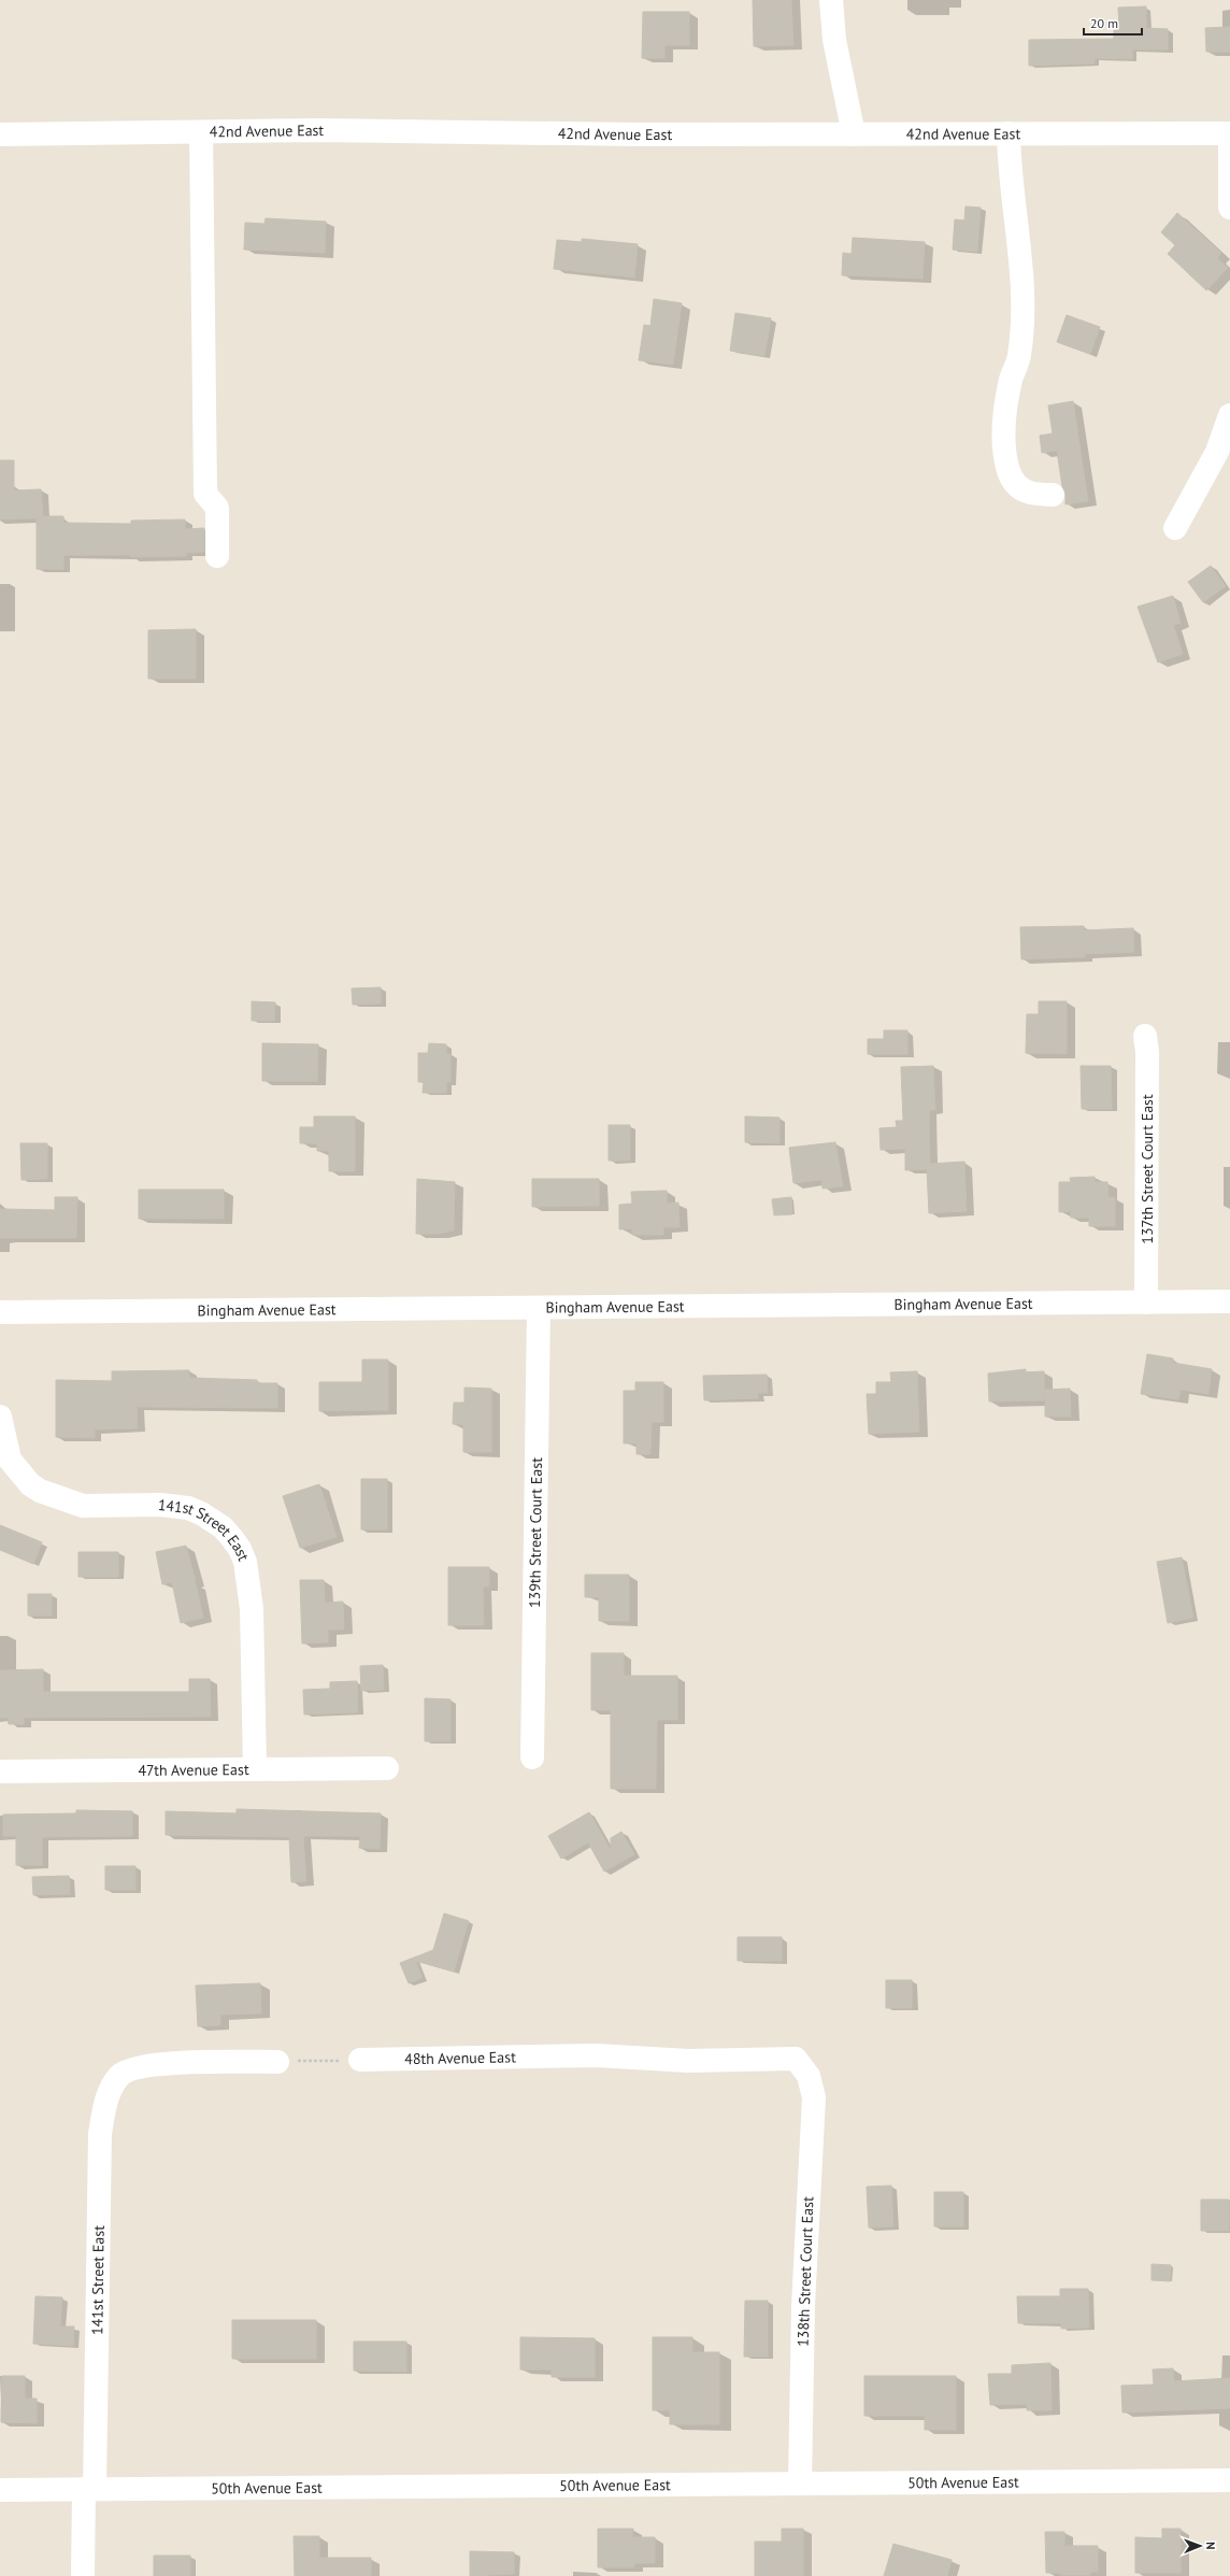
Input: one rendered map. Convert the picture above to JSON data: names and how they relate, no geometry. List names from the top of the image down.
{
  "streets": {
    "street": [
      "42nd Avenue East",
      "137th Street Court East",
      "Bingham Avenue East",
      "139th Street Court East",
      "141st Street East",
      "47th Avenue East",
      "48th Avenue East",
      "138th Street Court East",
      "50th Avenue East"
    ]
  },
  "crossings": [
    ["137th Street Court East", "Bingham Avenue East"],
    ["Bingham Avenue East", "139th Street Court East"],
    ["141st Street East", "47th Avenue East"],
    ["141st Street East", "50th Avenue East"],
    ["48th Avenue East", "138th Street Court East"],
    ["138th Street Court East", "50th Avenue East"]
  ],
  "scale_bar": "20 m",
  "north": "right"
}
